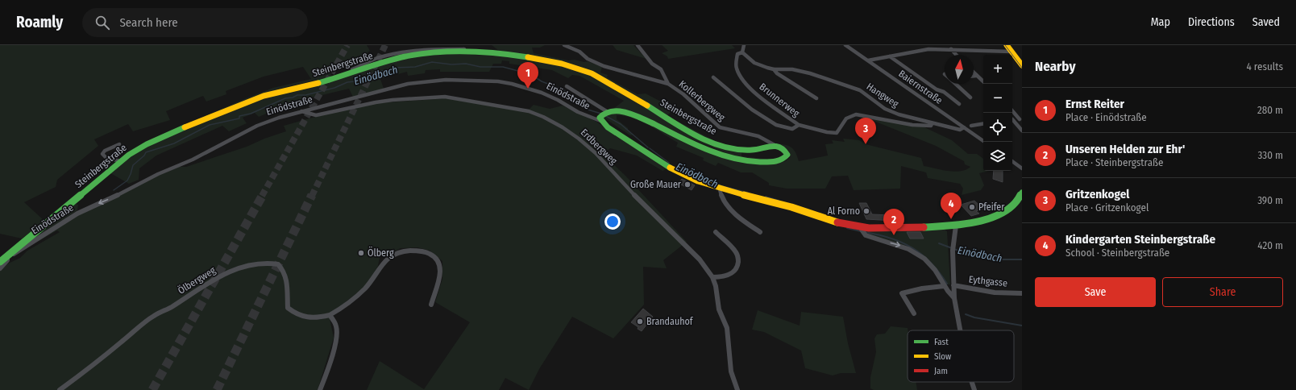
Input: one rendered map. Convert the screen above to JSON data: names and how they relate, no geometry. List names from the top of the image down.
{
  "streets": {
    "main road": ["Steinbergstraße"],
    "street": [
      "Baiernstraße",
      "Hangweg",
      "Einödstraße",
      "Brunnerweg",
      "Kollerbergweg",
      "Erdbergweg",
      "Ölbergweg",
      "Eythgasse"
    ]
  },
  "crossings": [
    ["Steinbergstraße", "Einödstraße"],
    ["Steinbergstraße", "Kollerbergweg"],
    ["Baiernstraße", "Hangweg"],
    ["Hangweg", "Brunnerweg"],
    ["Einödstraße", "Erdbergweg"]
  ],
  "one_way": ["Einödstraße"],
  "water": ["Einödbach"],
  "places": [
    "Große Mauer",
    "Pfeifer",
    "Al Forno",
    "Ölberg",
    "Brandauhof"
  ],
  "legend": ["Fast", "Slow", "Jam"],
  "north": "top",
  "page": {
    "header": "Roamly",
    "search": "Search here",
    "nav": ["Map", "Directions", "Saved"],
    "heading": ["Nearby", "4 results"],
    "map_buttons": ["+", "−"],
    "pins": [
      "1",
      "3",
      "4",
      "2"
    ],
    "list": [
      {
        "mark": "1",
        "name": "Ernst Reiter",
        "note": "Place · Einödstraße",
        "value": "280 m"
      },
      {
        "mark": "2",
        "name": "Unseren Helden zur Ehr'",
        "note": "Place · Steinbergstraße",
        "value": "330 m"
      },
      {
        "mark": "3",
        "name": "Gritzenkogel",
        "note": "Place · Gritzenkogel",
        "value": "390 m"
      },
      {
        "mark": "4",
        "name": "Kindergarten Steinbergstraße",
        "note": "School · Steinbergstraße",
        "value": "420 m"
      }
    ],
    "buttons": ["Save", "Share"]
  }
}
